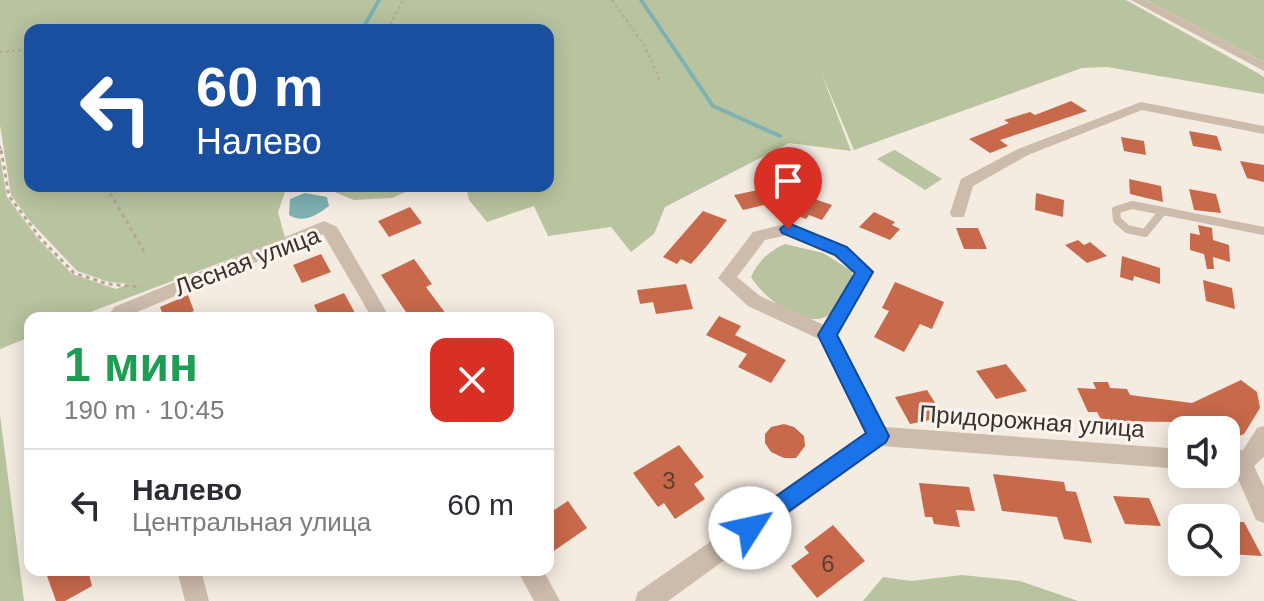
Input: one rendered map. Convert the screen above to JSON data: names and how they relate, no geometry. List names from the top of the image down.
{
  "streets": {
    "street": ["Лесная улица", "Придорожная улица"]
  },
  "house_numbers": ["3", "6"],
  "page": {
    "turn": ["60 m", "Налево"],
    "heading": ["1 мин", "190 m · 10:45"],
    "list": [
      {
        "name": "Налево",
        "note": "Центральная улица",
        "value": "60 m"
      }
    ]
  }
}
